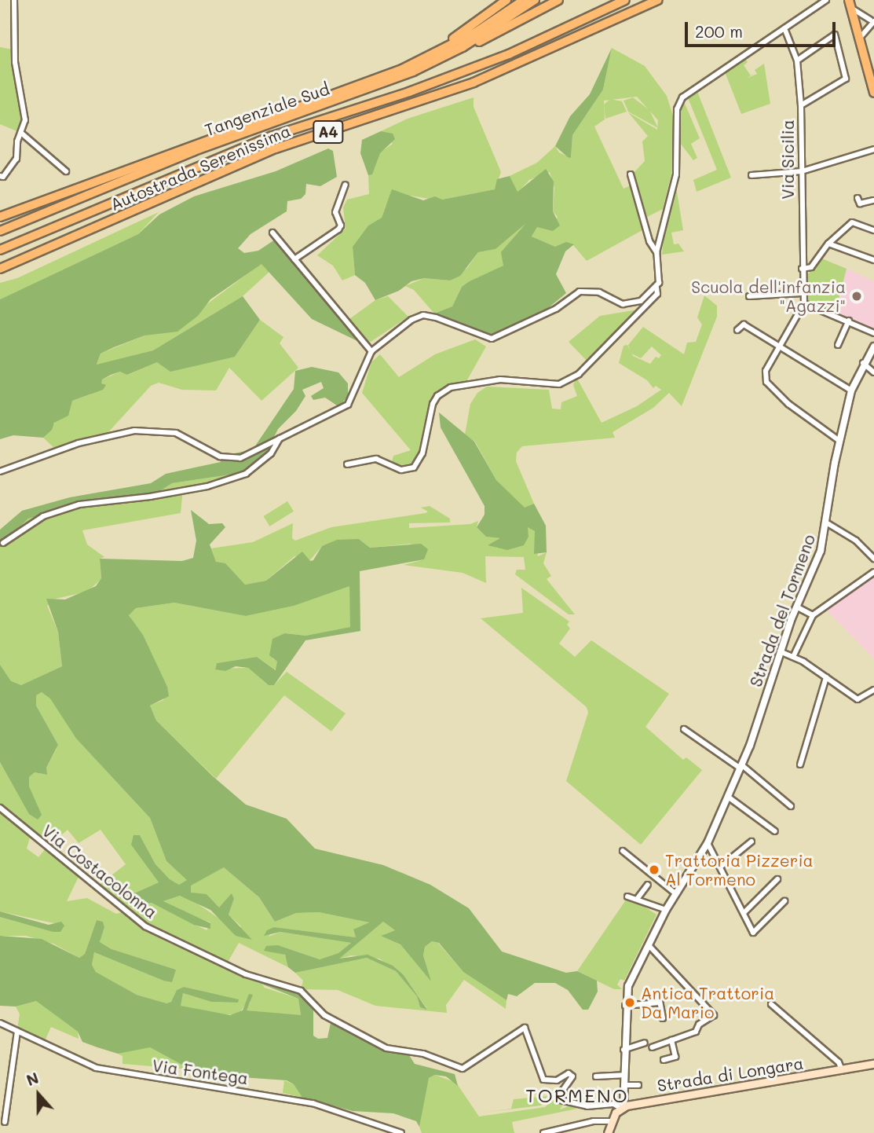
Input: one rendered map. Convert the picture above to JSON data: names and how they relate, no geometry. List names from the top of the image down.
{
  "streets": {
    "highway": ["A4", "Autostrada Serenissima"],
    "main road": ["Tangenziale Sud", "Strada di Longara"],
    "street": [
      "Via Sicilia",
      "Strada del Tormeno",
      "Via Costacolonna",
      "Via Fontega"
    ]
  },
  "crossings": [
    ["Strada del Tormeno", "Via Costacolonna"],
    ["Strada del Tormeno", "Strada di Longara"],
    ["Via Costacolonna", "Strada di Longara"]
  ],
  "districts": ["TORMENO"],
  "places": ["Scuola dell'infanzia \"Agazzi\"", "Trattoria Pizzeria Al Tormeno", "Antica Trattoria Da Mario"],
  "scale_bar": "200 m",
  "north": "top"
}
